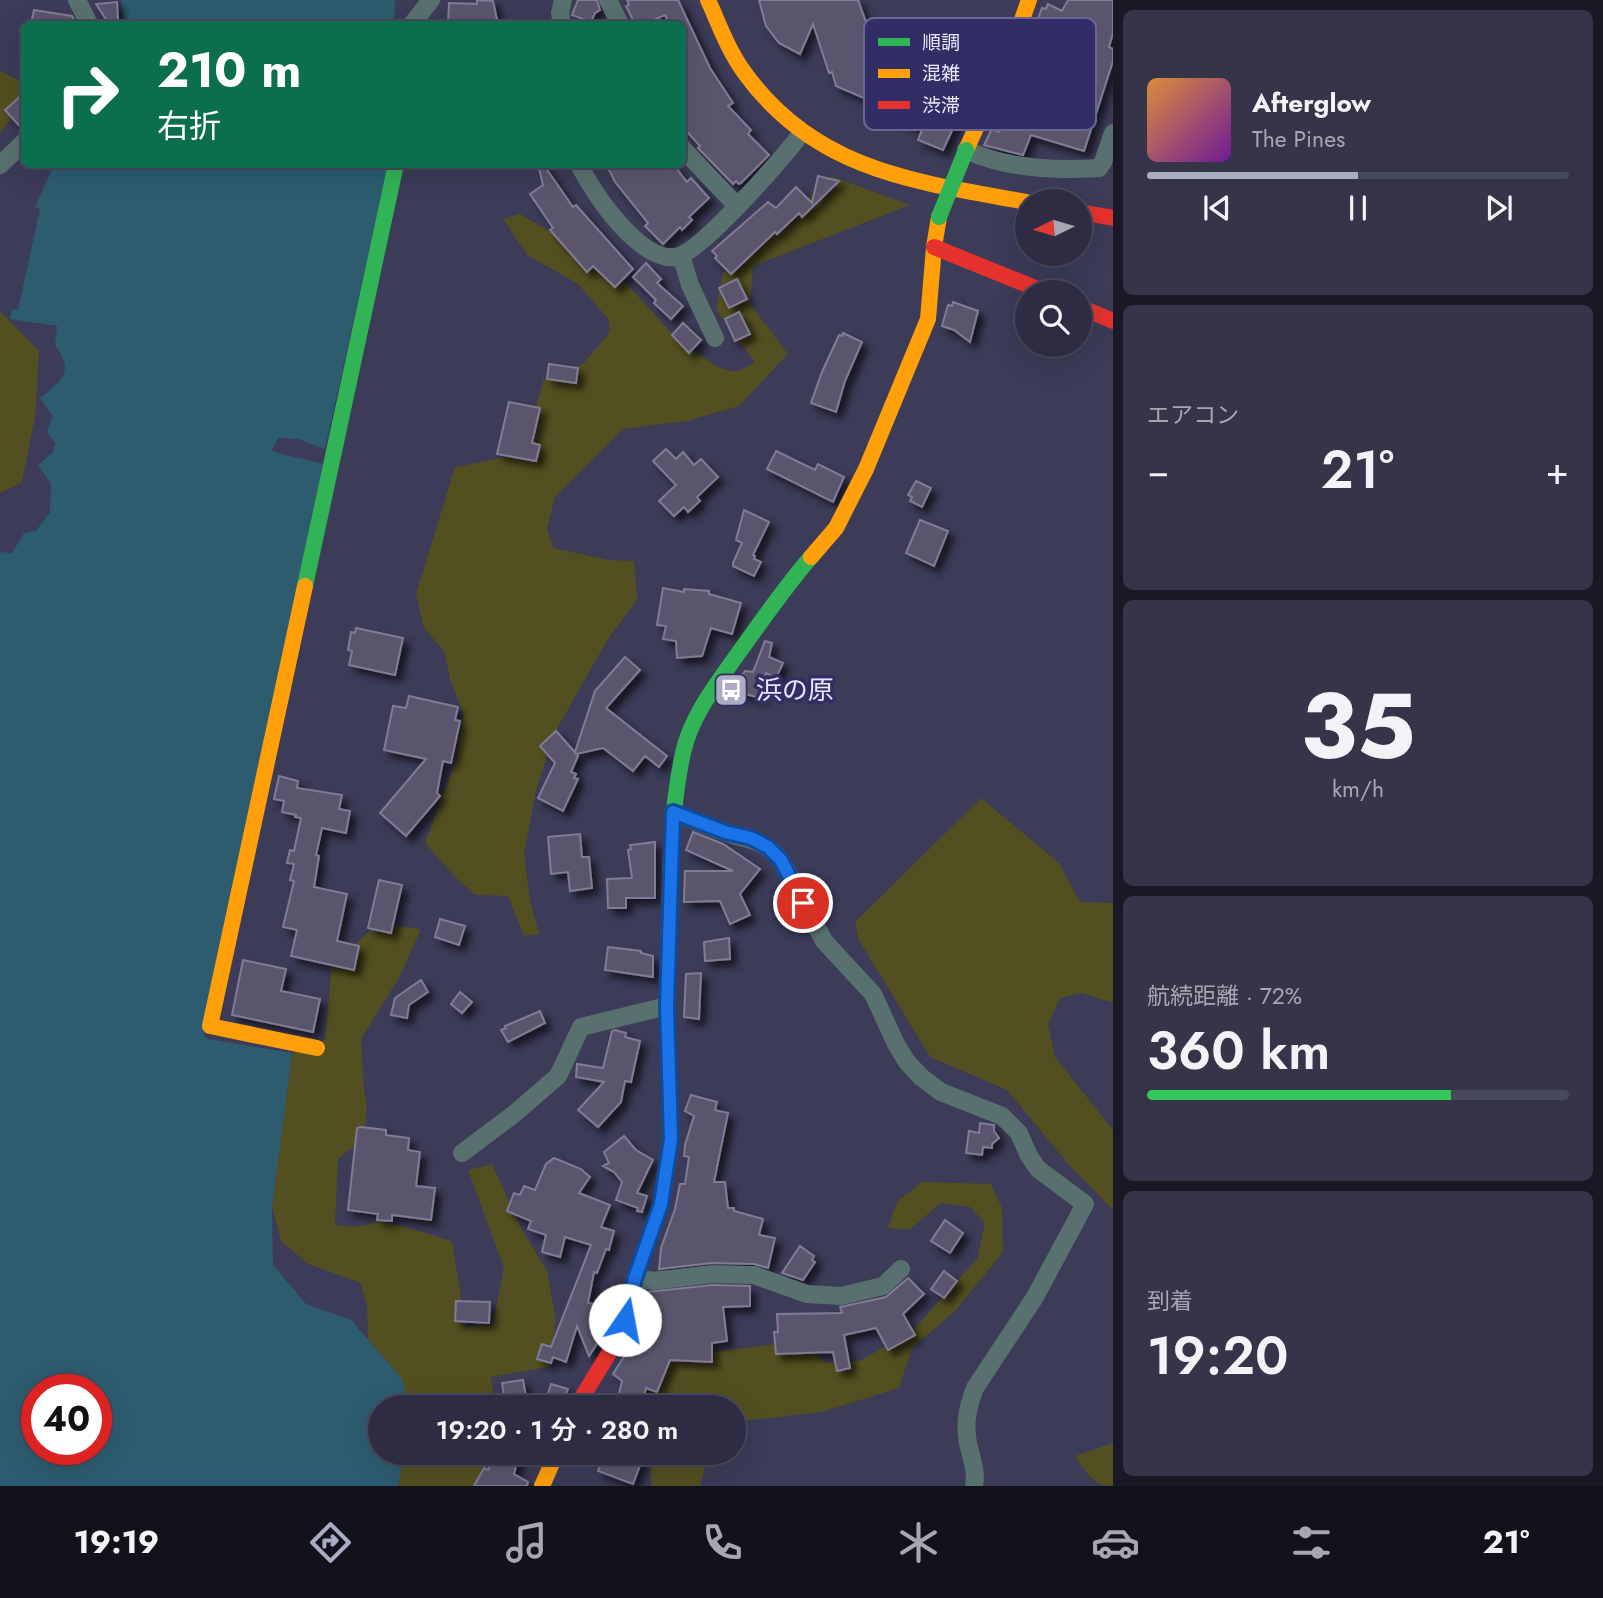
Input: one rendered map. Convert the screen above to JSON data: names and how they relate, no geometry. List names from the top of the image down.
{
  "places": {
    "bus stop": ["浜の原"]
  },
  "legend": ["順調", "混雑", "渋滞"],
  "north": "left",
  "page": {
    "turn": ["210 m", "右折"],
    "song": ["Afterglow", "The Pines"],
    "tile": [
      "エアコン",
      ["35", "km/h"],
      ["航続距離 · 72%", "360 km"],
      ["到着", "19:20"]
    ],
    "heat": ["−", "21°", "+"],
    "limit": "40",
    "trip": "19:20 · 1 分 · 280 m",
    "tabs": ["19:19", "21°"]
  }
}
